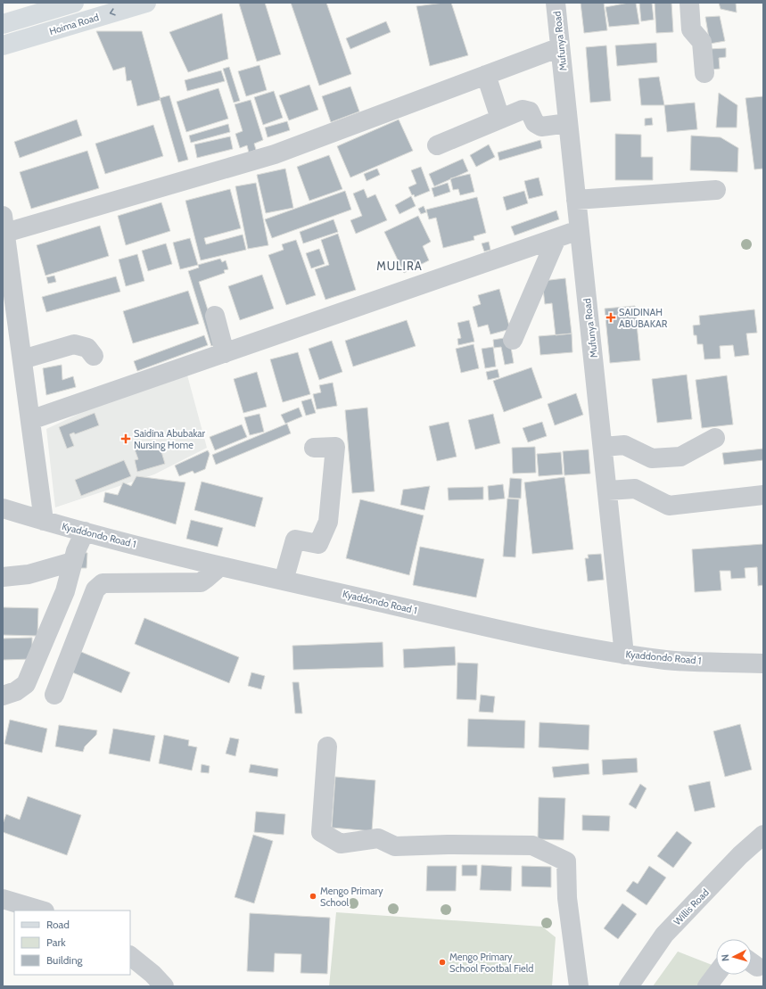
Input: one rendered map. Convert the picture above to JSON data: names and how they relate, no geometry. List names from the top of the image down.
{
  "streets": {
    "main road": ["Hoima Road"],
    "street": ["Mufunya Road", "Kyaddondo Road 1", "Willis Road"]
  },
  "crossings": [
    ["Mufunya Road", "Kyaddondo Road 1"]
  ],
  "districts": ["MULIRA"],
  "places": {
    "health": ["SAIDINAH ABUBAKAR", "Saidina Abubakar Nursing Home"],
    "other": ["Mengo Primary School", "Mengo Primary School Footbal Field"]
  },
  "legend": ["Road", "Park", "Building"],
  "north": "left"
}
